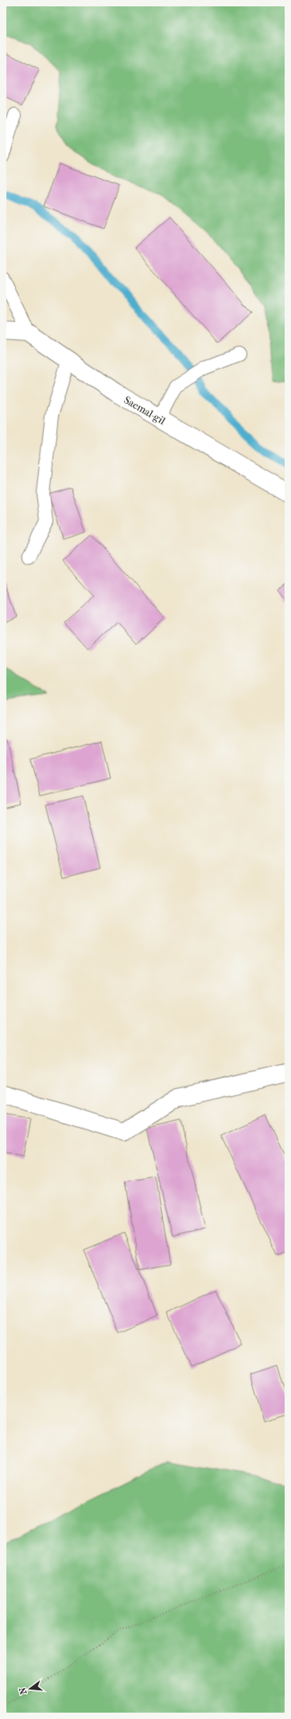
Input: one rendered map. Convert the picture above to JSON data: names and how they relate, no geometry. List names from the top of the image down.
{
  "streets": {
    "street": ["Saemal-gil"]
  },
  "north": "left"
}
